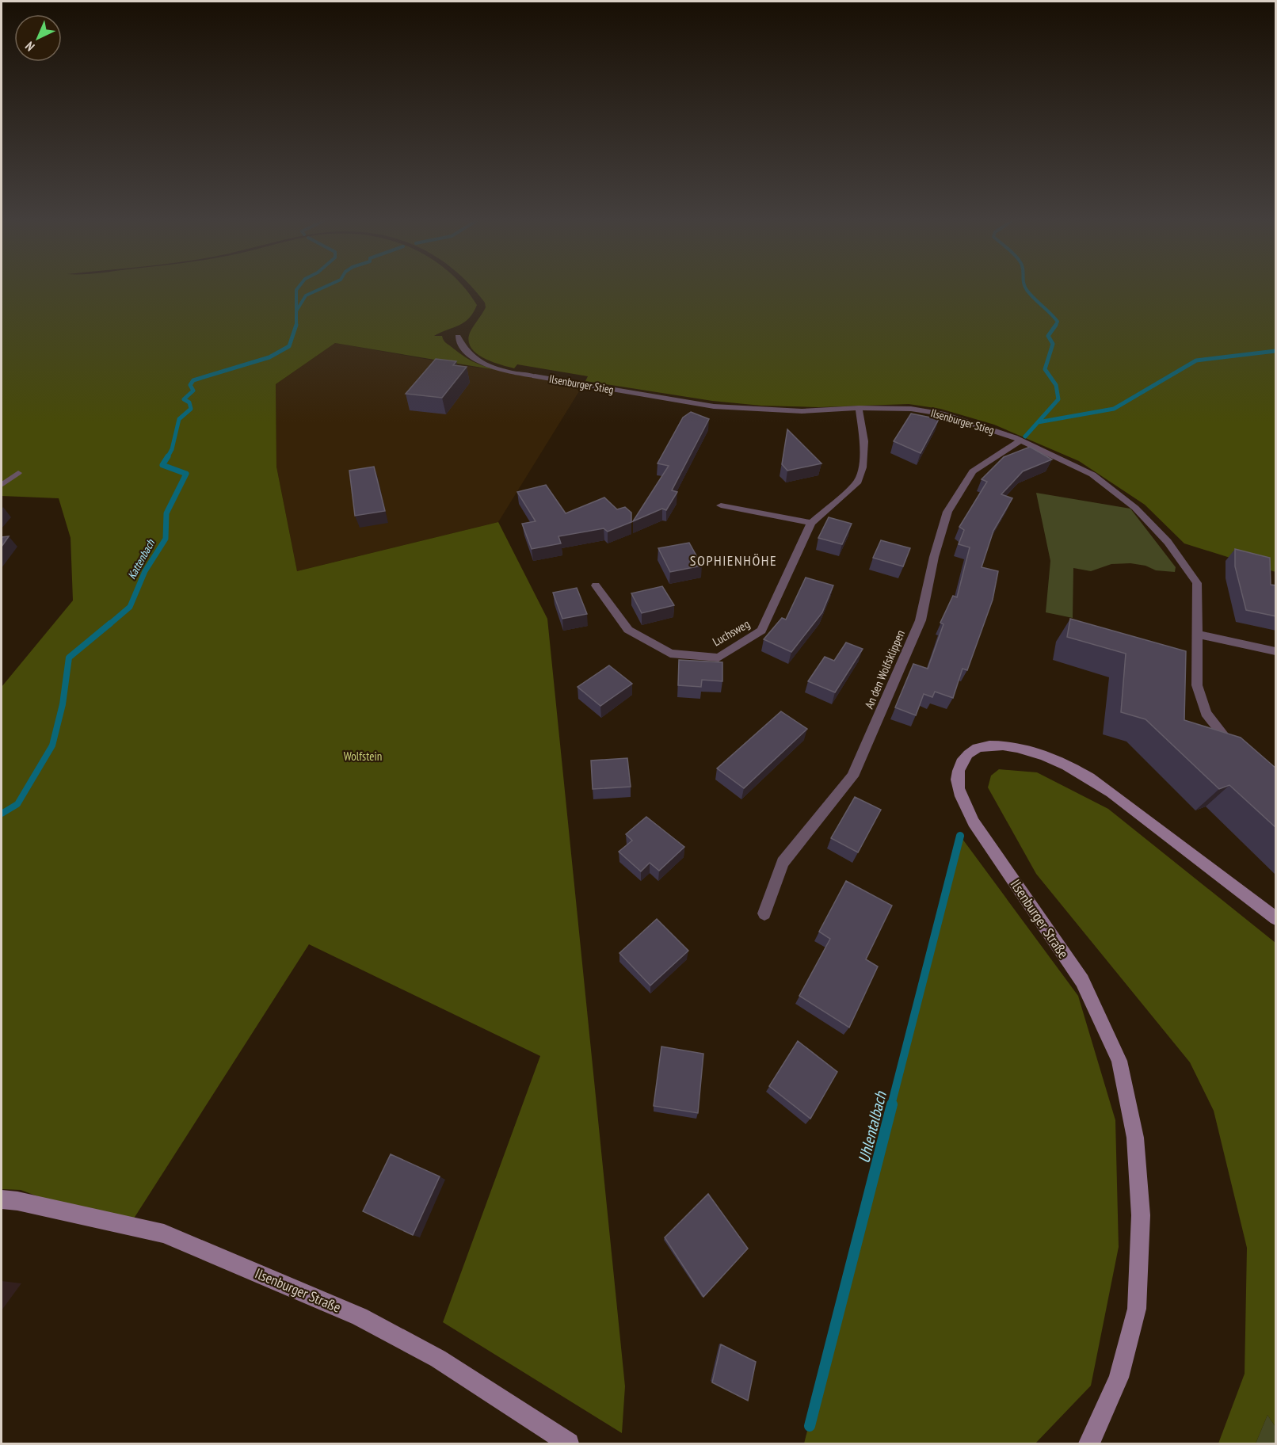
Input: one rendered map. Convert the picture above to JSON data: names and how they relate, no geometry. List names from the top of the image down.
{
  "streets": {
    "main road": ["Ilsenburger Straße"],
    "street": ["Ilsenburger Stieg", "Luchsweg", "An den Wolfsklippen"]
  },
  "crossings": [
    ["Ilsenburger Stieg", "Luchsweg"],
    ["Ilsenburger Stieg", "An den Wolfsklippen"]
  ],
  "districts": ["SOPHIENHÖHE"],
  "water": ["Kattenbach", "Uhlentalbach"],
  "parks": ["Wolfstein"],
  "north": "bottom left"
}
